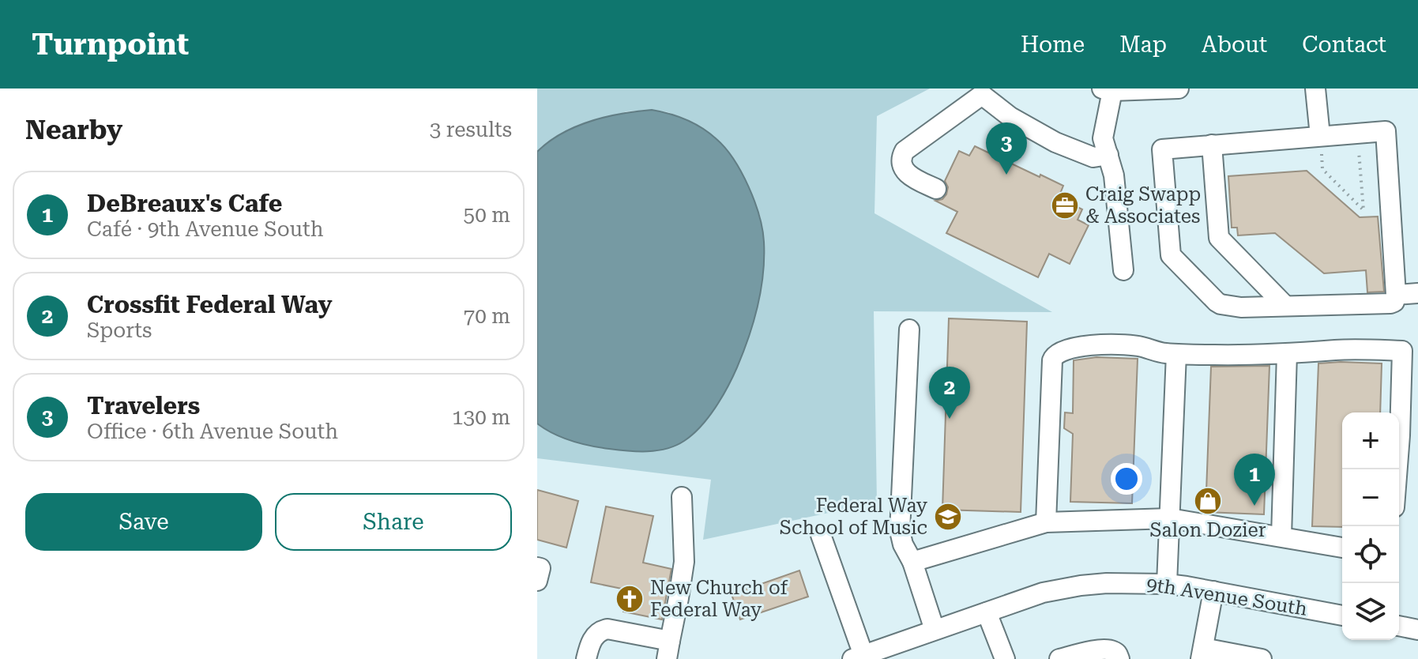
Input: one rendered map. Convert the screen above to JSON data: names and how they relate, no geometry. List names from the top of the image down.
{
  "streets": {
    "street": ["9th Avenue South"]
  },
  "places": {
    "office": ["Craig Swapp & Associates"],
    "shop": ["Salon Dozier"],
    "school or university": ["Federal Way School of Music"],
    "church": ["New Church of Federal Way"]
  },
  "page": {
    "header": "Turnpoint",
    "nav": [
      "Home",
      "Map",
      "About",
      "Contact"
    ],
    "heading": ["Nearby", "3 results"],
    "pins": ["3", "2", "1"],
    "list": [
      {
        "mark": "1",
        "name": "DeBreaux's Cafe",
        "note": "Café · 9th Avenue South",
        "value": "50 m"
      },
      {
        "mark": "2",
        "name": "Crossfit Federal Way",
        "note": "Sports",
        "value": "70 m"
      },
      {
        "mark": "3",
        "name": "Travelers",
        "note": "Office · 6th Avenue South",
        "value": "130 m"
      }
    ],
    "map_buttons": ["+", "−"],
    "buttons": ["Save", "Share"]
  }
}
